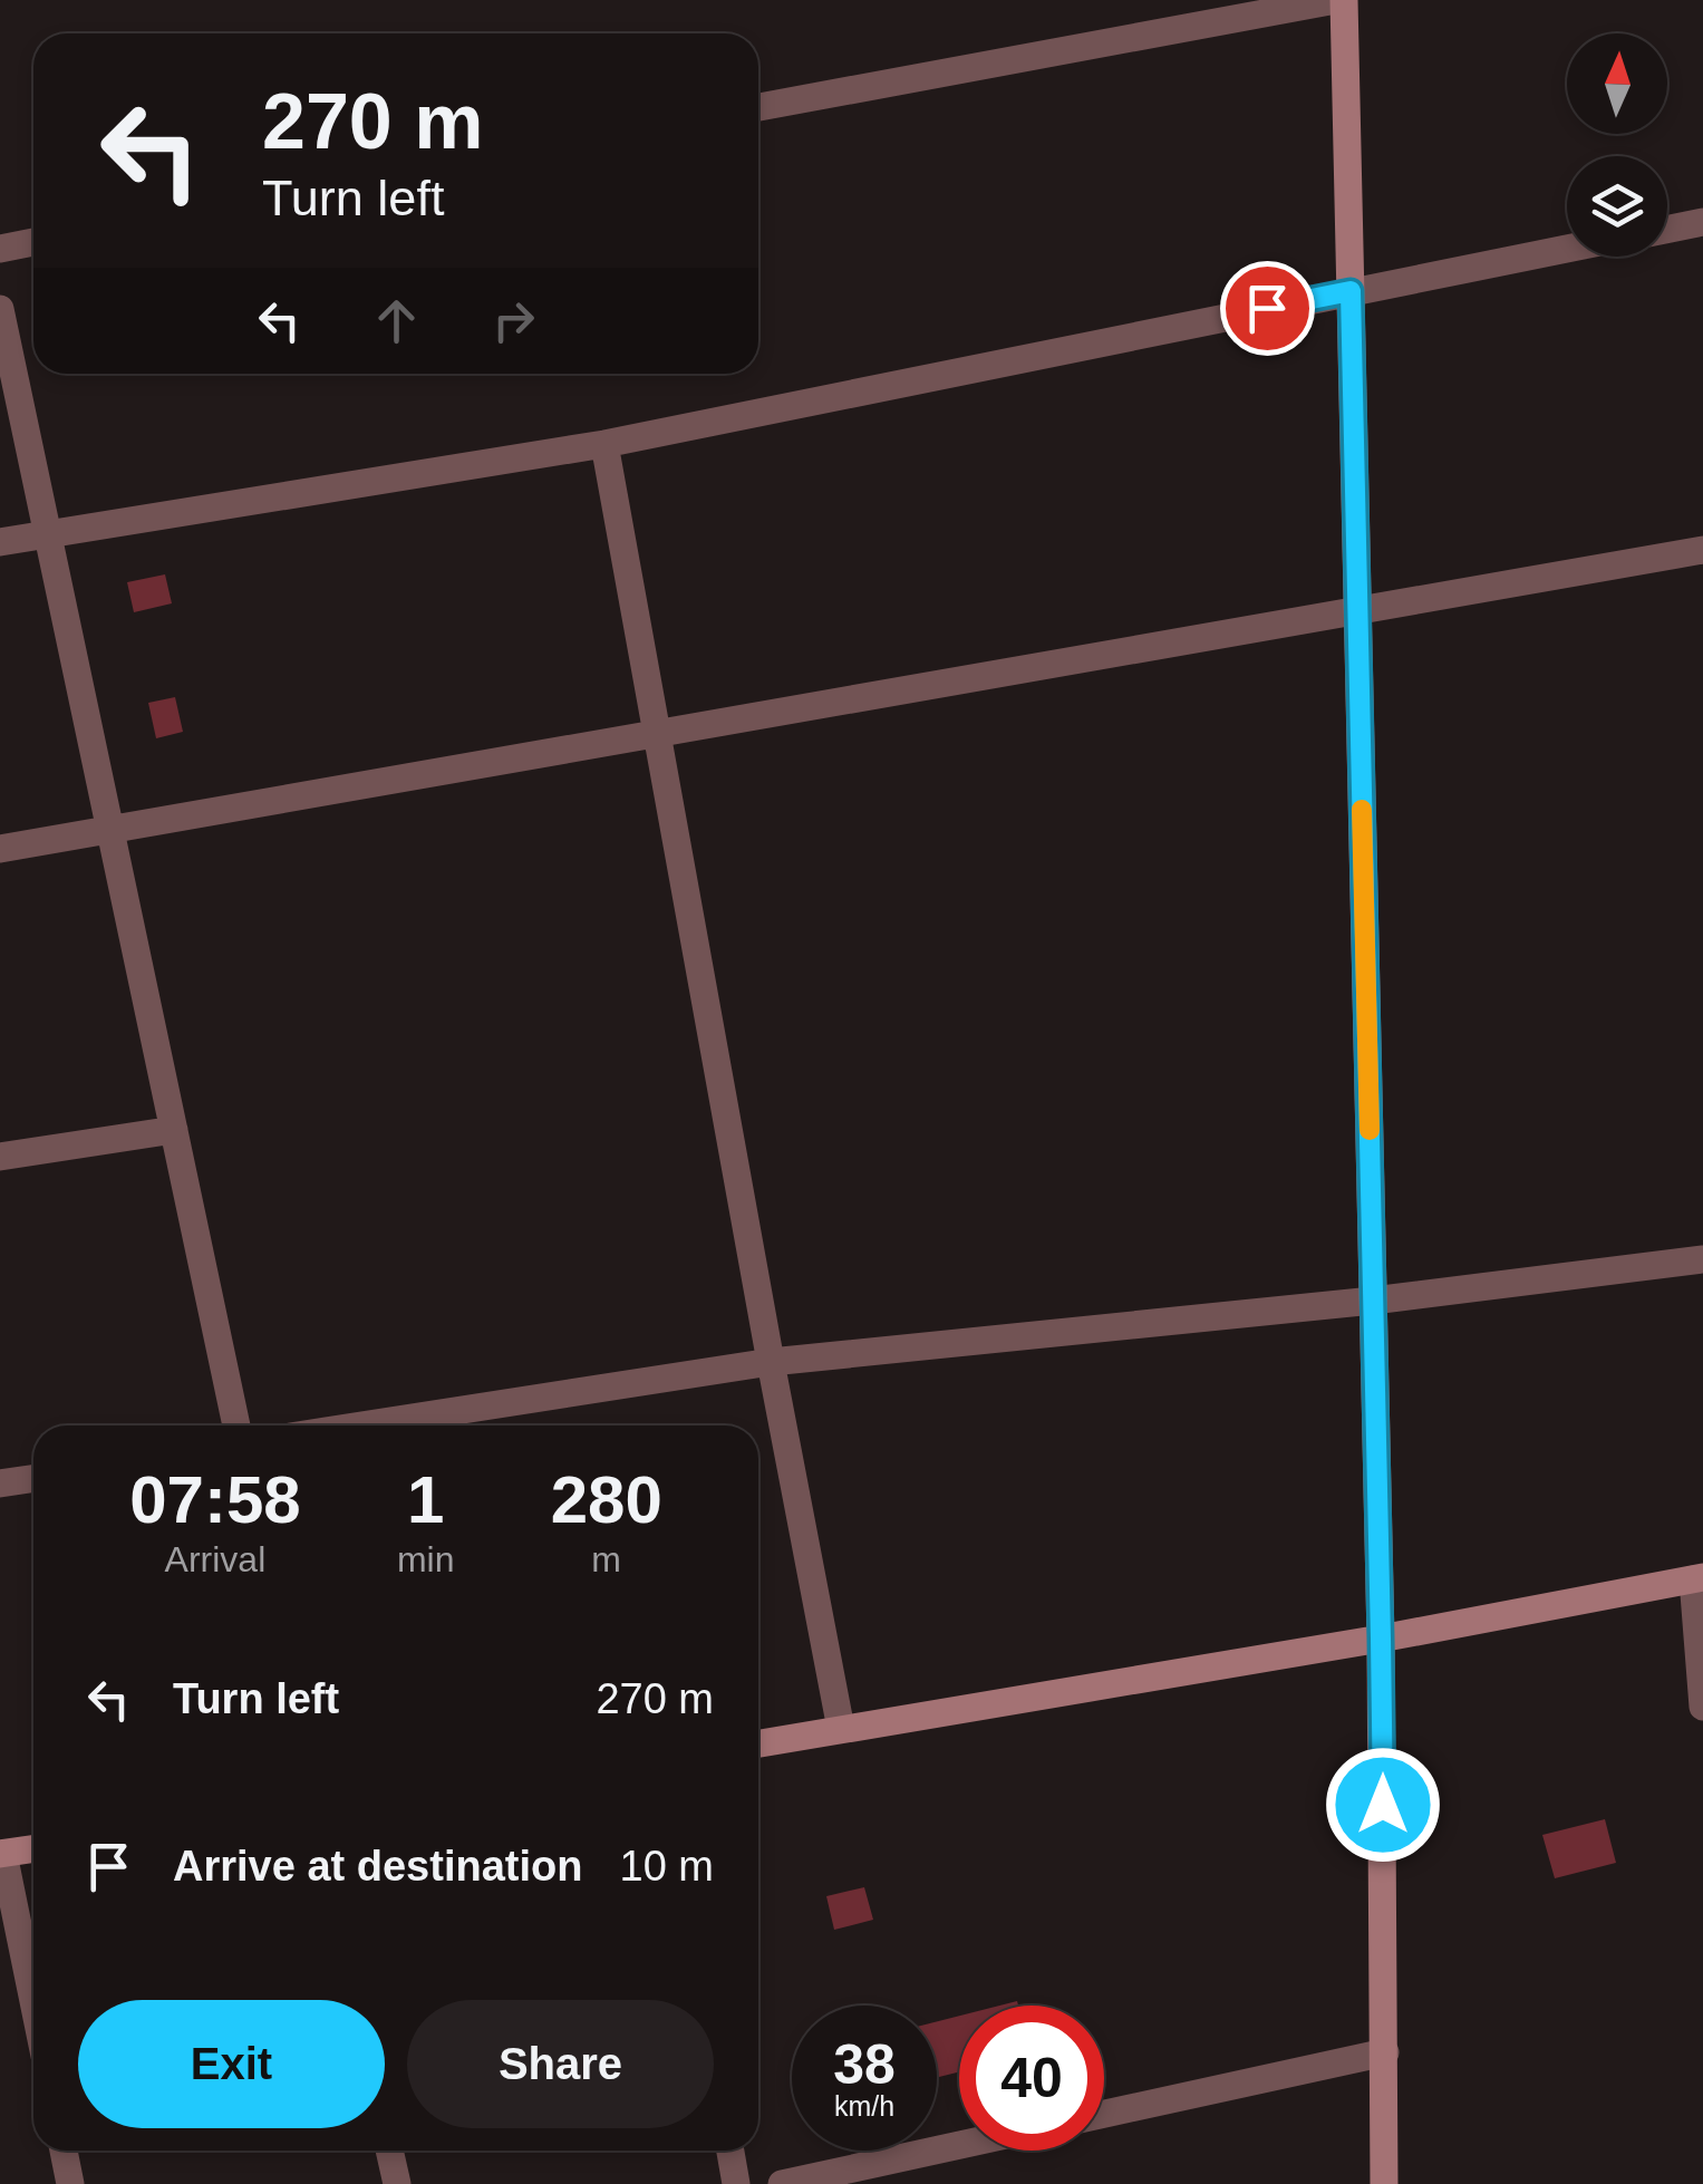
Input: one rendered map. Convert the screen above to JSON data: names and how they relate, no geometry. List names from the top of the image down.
{
  "north": "top",
  "page": {
    "turn": ["270 m", "Turn left"],
    "eta": [
      "07:58",
      "Arrival",
      "1",
      "min",
      "280",
      "m"
    ],
    "list": [
      {
        "name": "Turn left",
        "value": "270 m"
      },
      {
        "name": "Arrive at destination",
        "value": "10 m"
      }
    ],
    "buttons": ["Exit", "Share"],
    "speed": "38 km/h",
    "limit": "40"
  }
}
